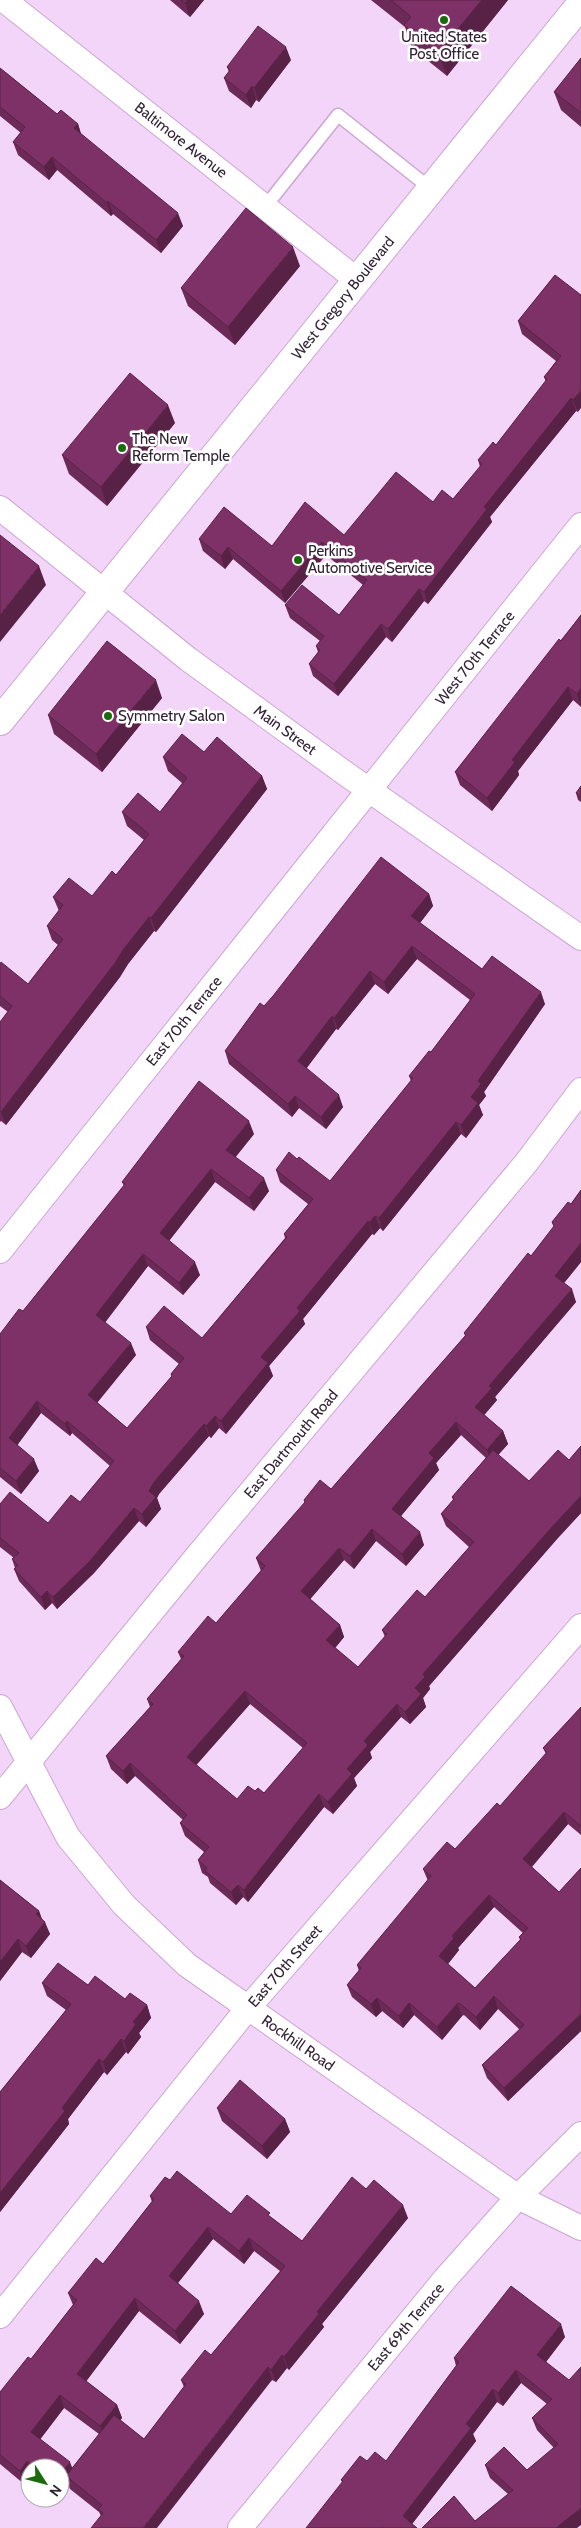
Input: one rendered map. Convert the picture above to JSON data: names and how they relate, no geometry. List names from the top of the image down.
{
  "streets": {
    "main road": ["West Gregory Boulevard"],
    "street": [
      "Baltimore Avenue",
      "West 70th Terrace",
      "Main Street",
      "East 70th Terrace",
      "East Dartmouth Road",
      "East 70th Street",
      "Rockhill Road",
      "East 69th Terrace"
    ]
  },
  "crossings": [
    ["Baltimore Avenue", "West Gregory Boulevard"],
    ["West Gregory Boulevard", "Main Street"],
    ["West 70th Terrace", "Main Street"],
    ["West 70th Terrace", "East 70th Terrace"],
    ["Main Street", "East 70th Terrace"],
    ["East Dartmouth Road", "Rockhill Road"],
    ["East 70th Street", "Rockhill Road"],
    ["Rockhill Road", "East 69th Terrace"]
  ],
  "places": [
    "United States Post Office",
    "The New Reform Temple",
    "Perkins Automotive Service",
    "Symmetry Salon"
  ],
  "north": "bottom right"
}
